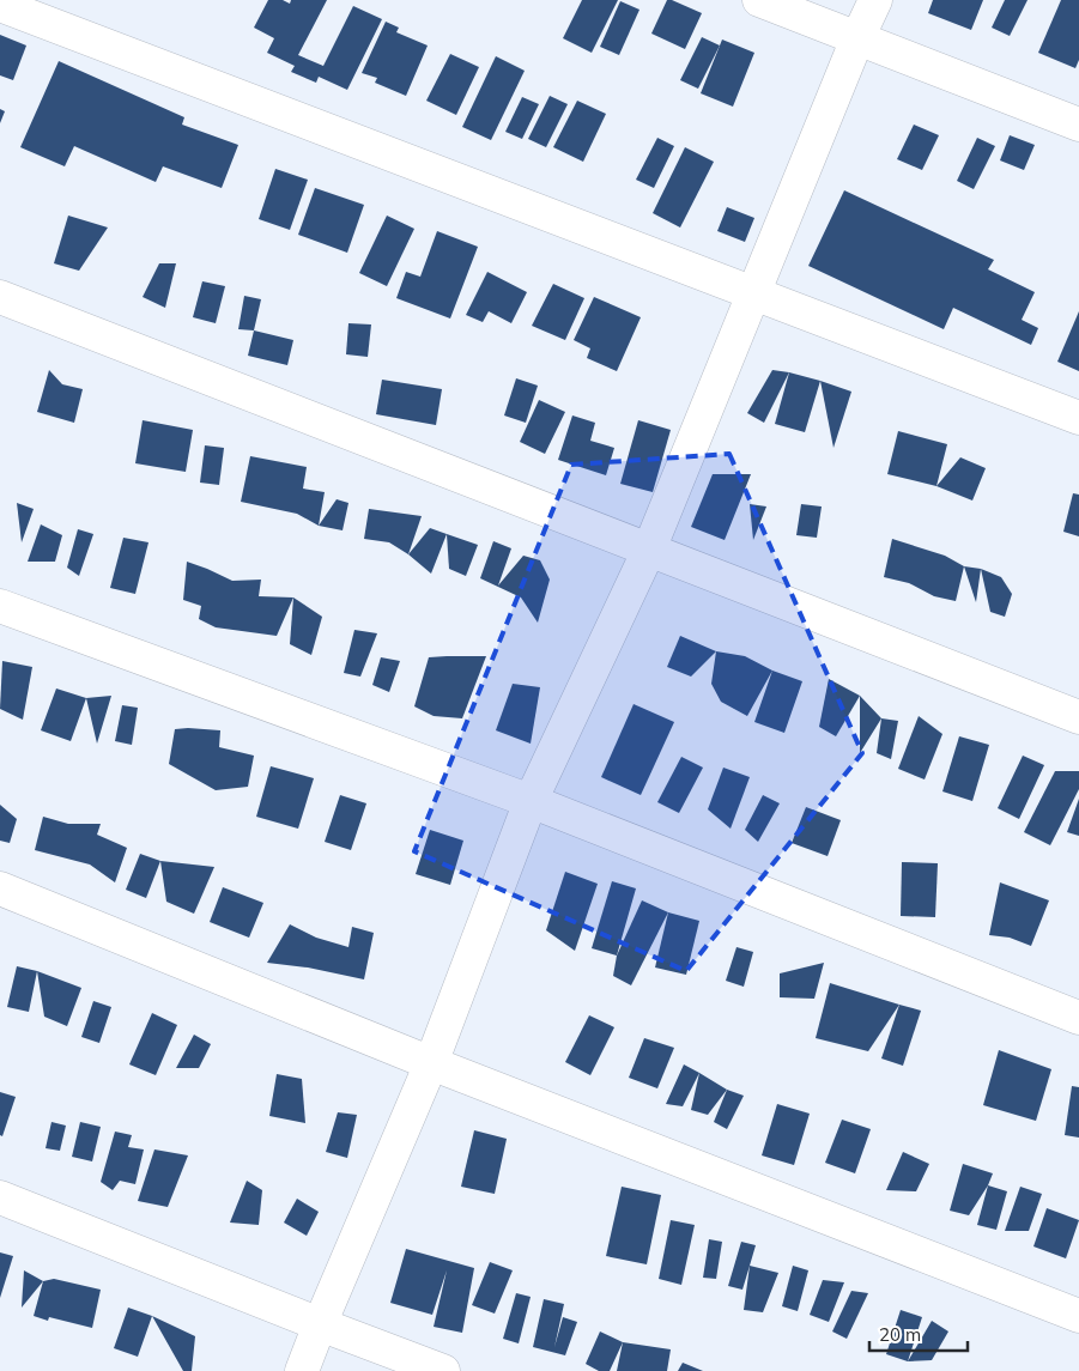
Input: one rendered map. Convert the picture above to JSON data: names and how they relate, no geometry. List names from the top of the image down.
{
  "scale_bar": "20 m"
}
